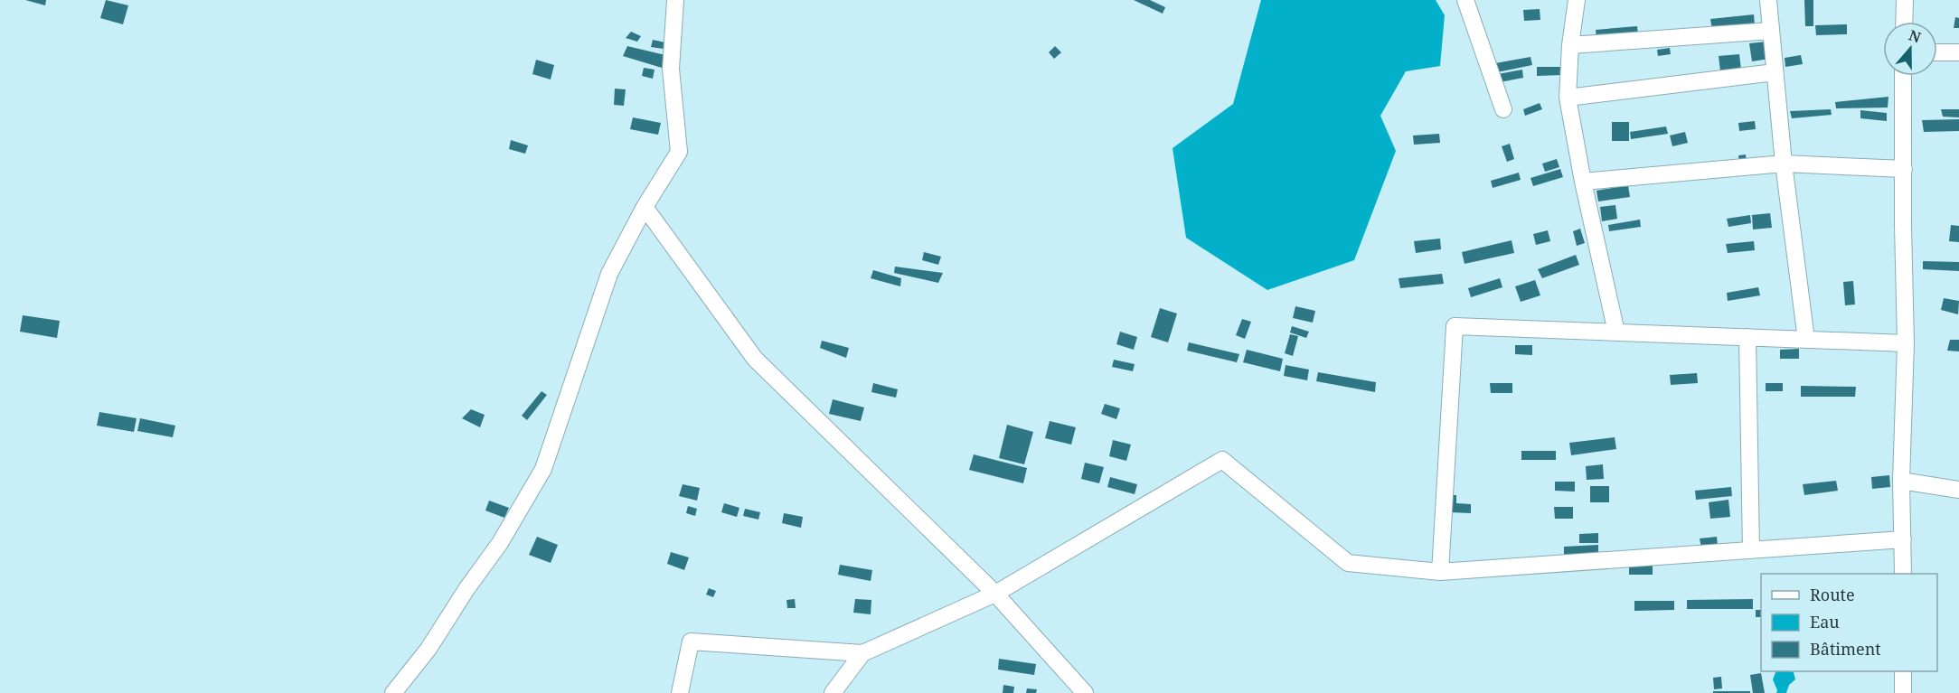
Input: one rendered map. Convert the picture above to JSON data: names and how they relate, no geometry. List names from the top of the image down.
{
  "legend": ["Route", "Eau", "Bâtiment"],
  "north": "top"
}
